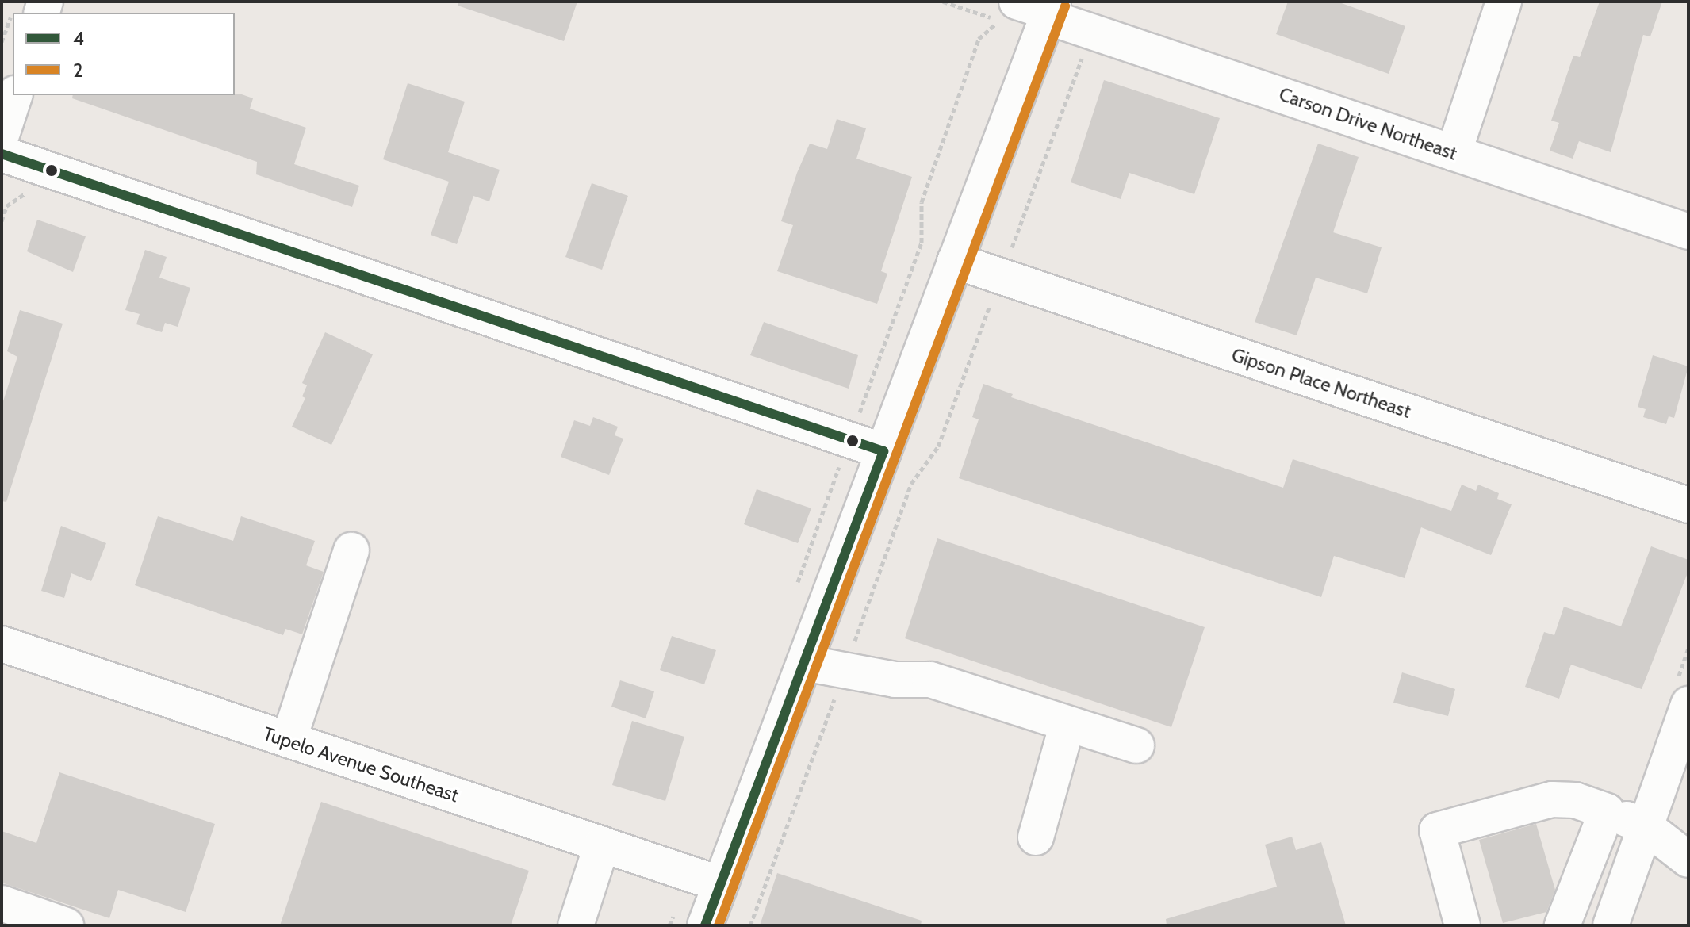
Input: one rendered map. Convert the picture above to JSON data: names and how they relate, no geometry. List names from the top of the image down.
{
  "streets": {
    "street": ["Carson Drive Northeast", "Gipson Place Northeast", "Tupelo Avenue Southeast"]
  },
  "lines": ["transit line 2", "transit line 4"],
  "legend": ["4", "2"]
}
